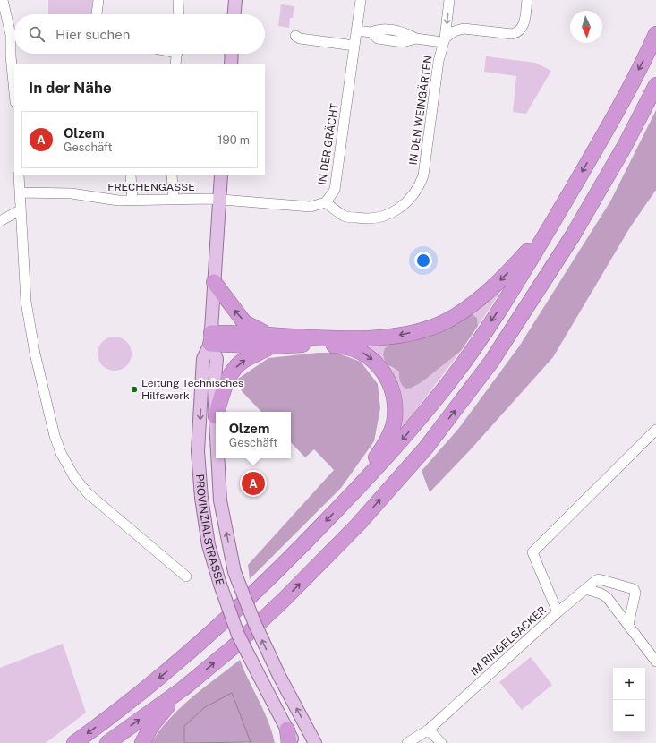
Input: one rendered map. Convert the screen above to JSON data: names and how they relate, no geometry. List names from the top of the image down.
{
  "streets": {
    "main road": ["PROVINZIALSTRASSE"],
    "street": [
      "IN DEN WEINGÄRTEN",
      "IN DER GRÄCHT",
      "FRECHENGASSE",
      "IM RINGELSACKER"
    ]
  },
  "crossings": [
    ["IN DEN WEINGÄRTEN", "IN DER GRÄCHT"],
    ["FRECHENGASSE", "PROVINZIALSTRASSE"]
  ],
  "places": ["Leitung Technisches Hilfswerk"],
  "north": "bottom",
  "page": {
    "search": "Hier suchen",
    "heading": "In der Nähe",
    "list": [
      {
        "mark": "A",
        "name": "Olzem",
        "note": "Geschäft",
        "value": "190 m"
      }
    ],
    "popup": ["Olzem", "Geschäft"],
    "pins": "A",
    "map_buttons": ["+", "−"]
  }
}
